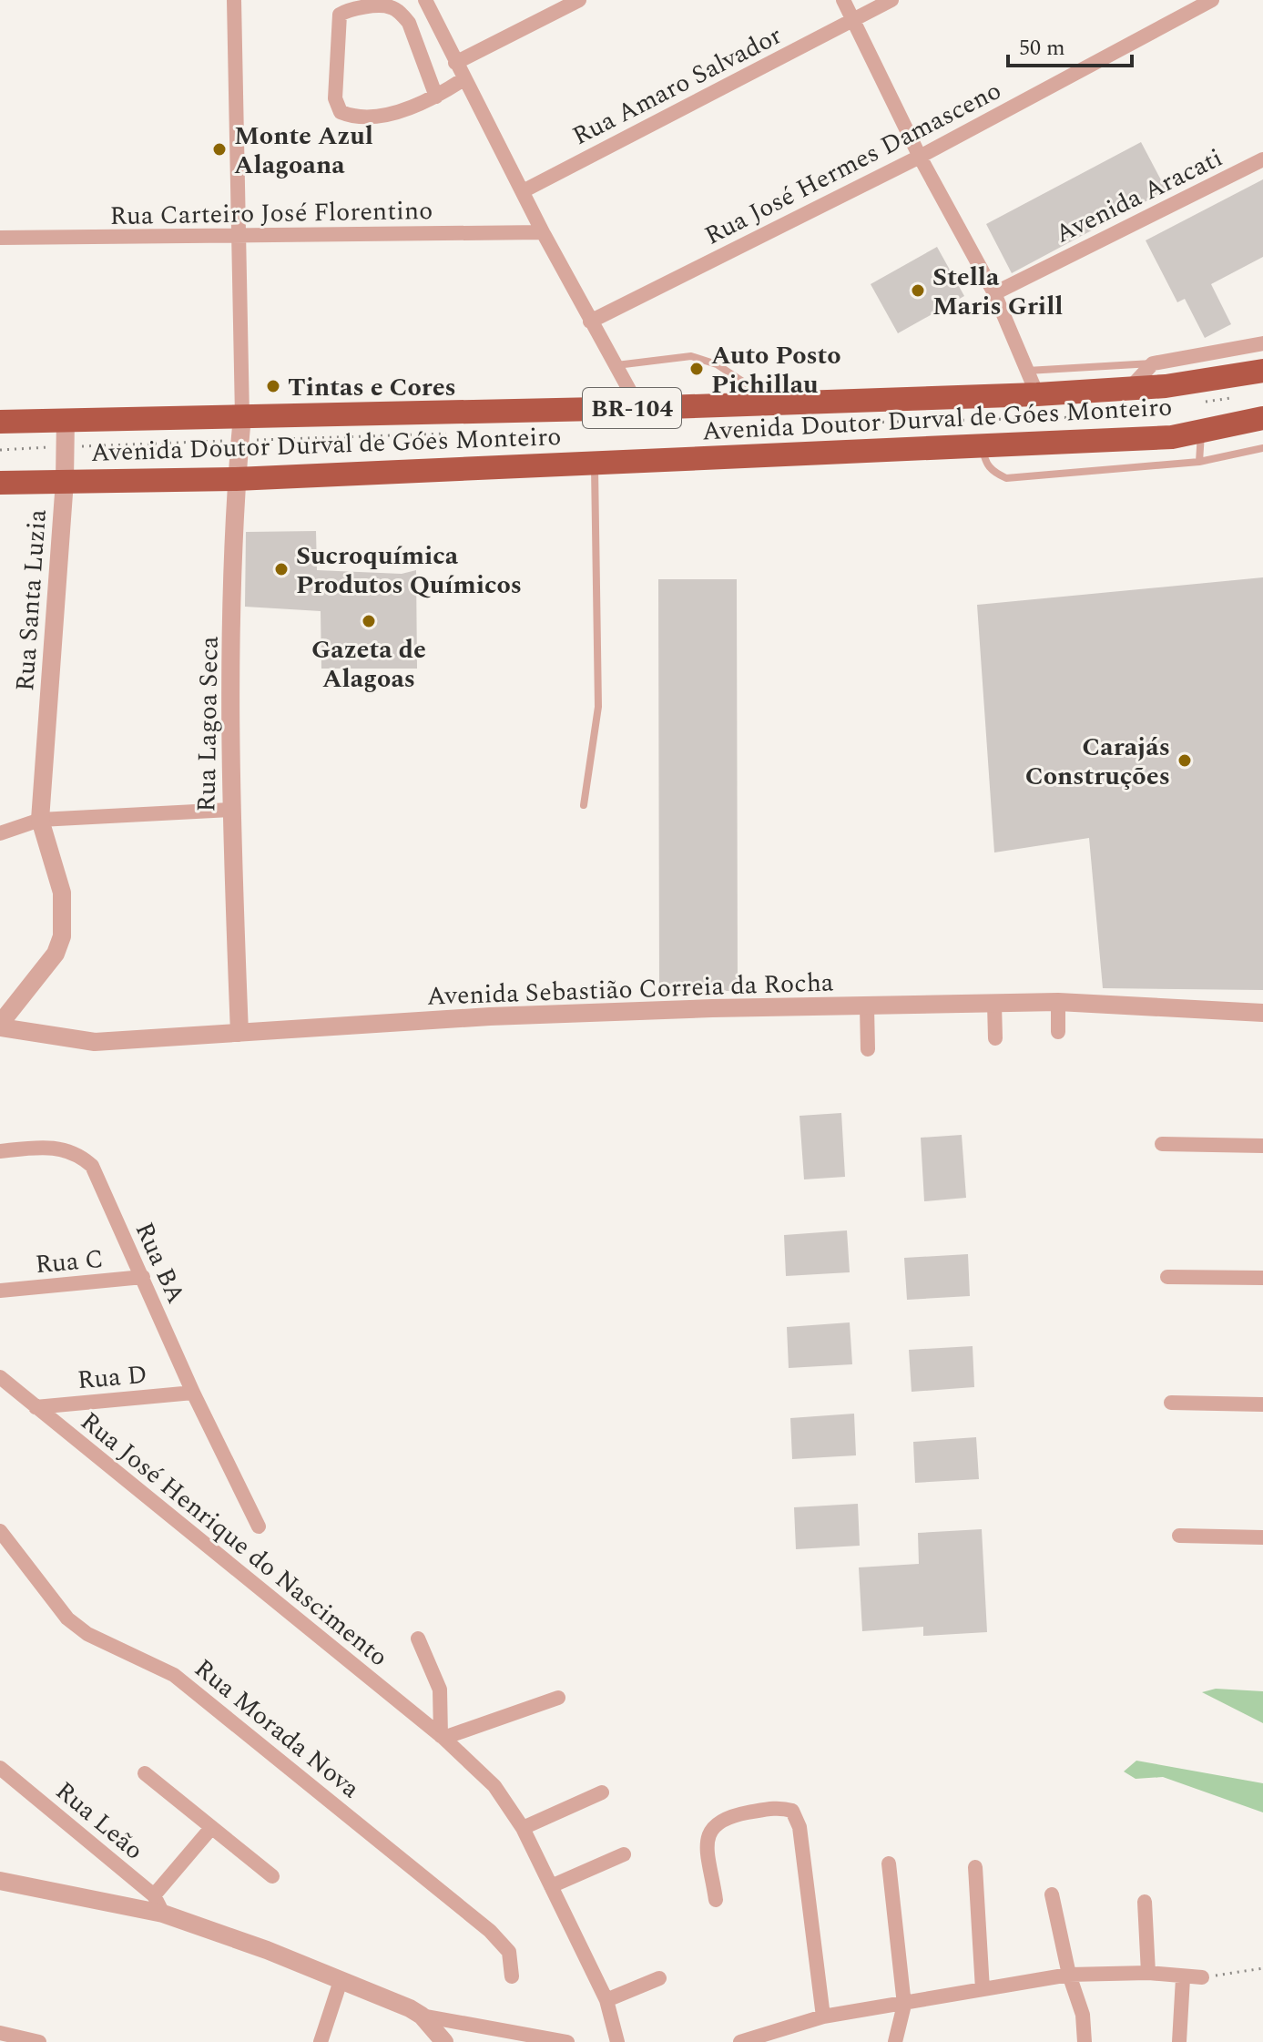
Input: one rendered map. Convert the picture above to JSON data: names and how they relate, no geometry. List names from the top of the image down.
{
  "streets": {
    "highway": ["BR-104", "Avenida Doutor Durval de Góes Monteiro"],
    "street": [
      "Rua Amaro Salvador",
      "Rua José Hermes Damasceno",
      "Avenida Aracati",
      "Rua Carteiro José Florentino",
      "Rua Santa Luzia",
      "Rua Lagoa Seca",
      "Avenida Sebastião Correia da Rocha",
      "Rua C",
      "Rua BA",
      "Rua D",
      "Rua José Henrique do Nascimento",
      "Rua Morada Nova",
      "Rua Leão"
    ]
  },
  "crossings": [
    ["Avenida Doutor Durval de Góes Monteiro", "Rua Santa Luzia"],
    ["Avenida Doutor Durval de Góes Monteiro", "Rua Lagoa Seca"],
    ["Rua Santa Luzia", "Avenida Sebastião Correia da Rocha"],
    ["Rua Lagoa Seca", "Avenida Sebastião Correia da Rocha"],
    ["Rua C", "Rua BA"],
    ["Rua BA", "Rua D"],
    ["Rua D", "Rua José Henrique do Nascimento"]
  ],
  "places": [
    "Monte Azul Alagoana",
    "Stella Maris Grill",
    "Auto Posto Pichillau",
    "Tintas e Cores",
    "Sucroquímica Produtos Químicos",
    "Gazeta de Alagoas",
    "Carajás Construções"
  ],
  "scale_bar": "50 m"
}
